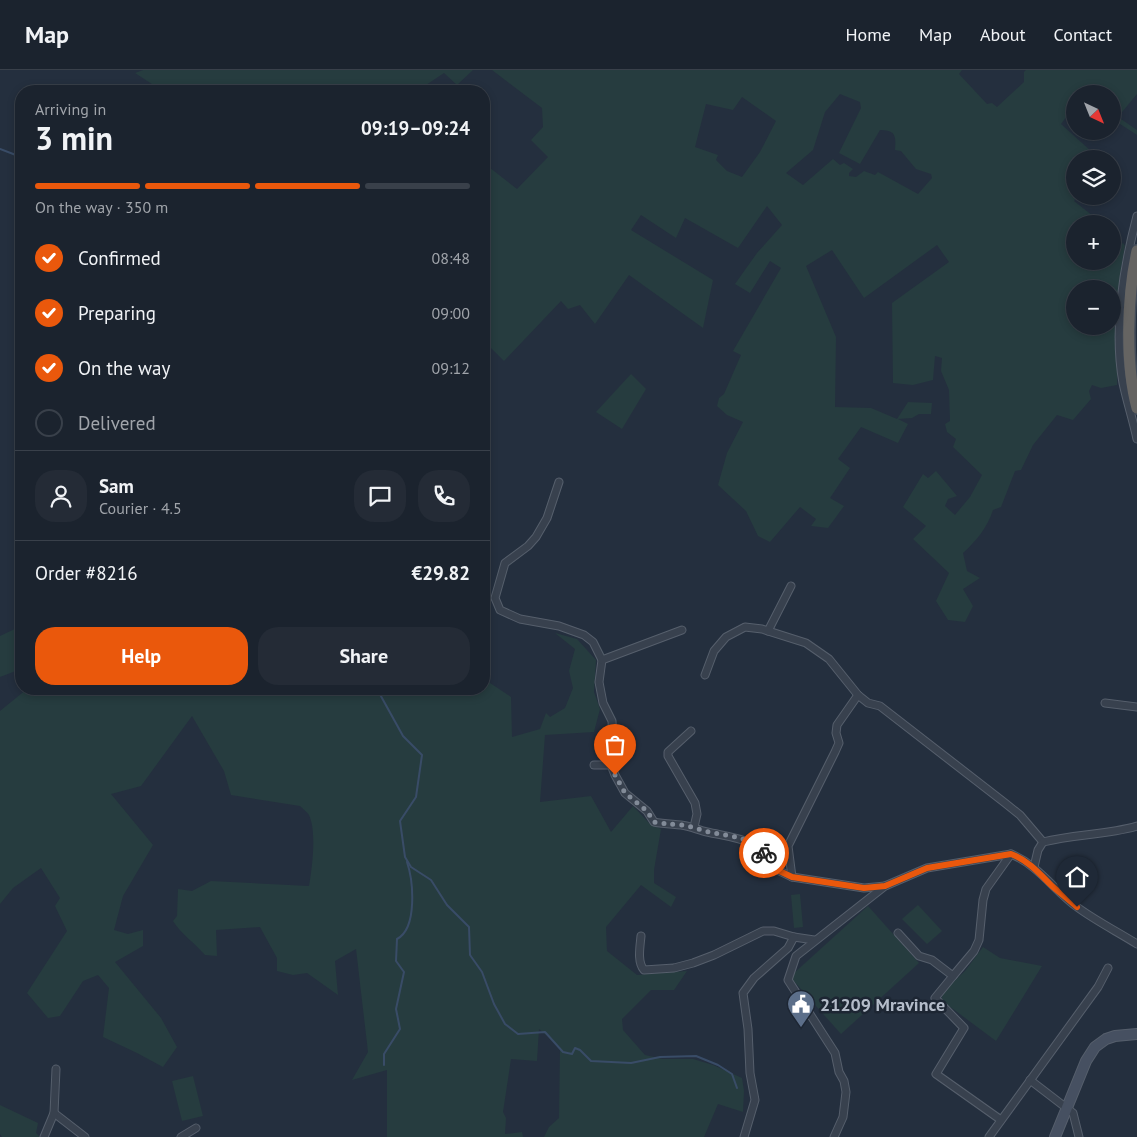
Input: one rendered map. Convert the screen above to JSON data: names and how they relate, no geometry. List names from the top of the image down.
{
  "places": {
    "public building": ["21209 Mravince"]
  },
  "north": "bottom right",
  "page": {
    "header": "Map",
    "nav": [
      "Home",
      "Map",
      "About",
      "Contact"
    ],
    "map_buttons": ["+", "−"],
    "heading": ["3 min", "Arriving in", "09:19–09:24"],
    "panel": [
      "Sam",
      "Courier · 4.5",
      "Order #8216",
      "€29.82"
    ],
    "bar": "On the way · 350 m",
    "list": [
      ["Confirmed", "08:48"],
      ["Preparing", "09:00"],
      ["On the way", "09:12"],
      "Delivered"
    ],
    "buttons": ["Help", "Share"]
  }
}
